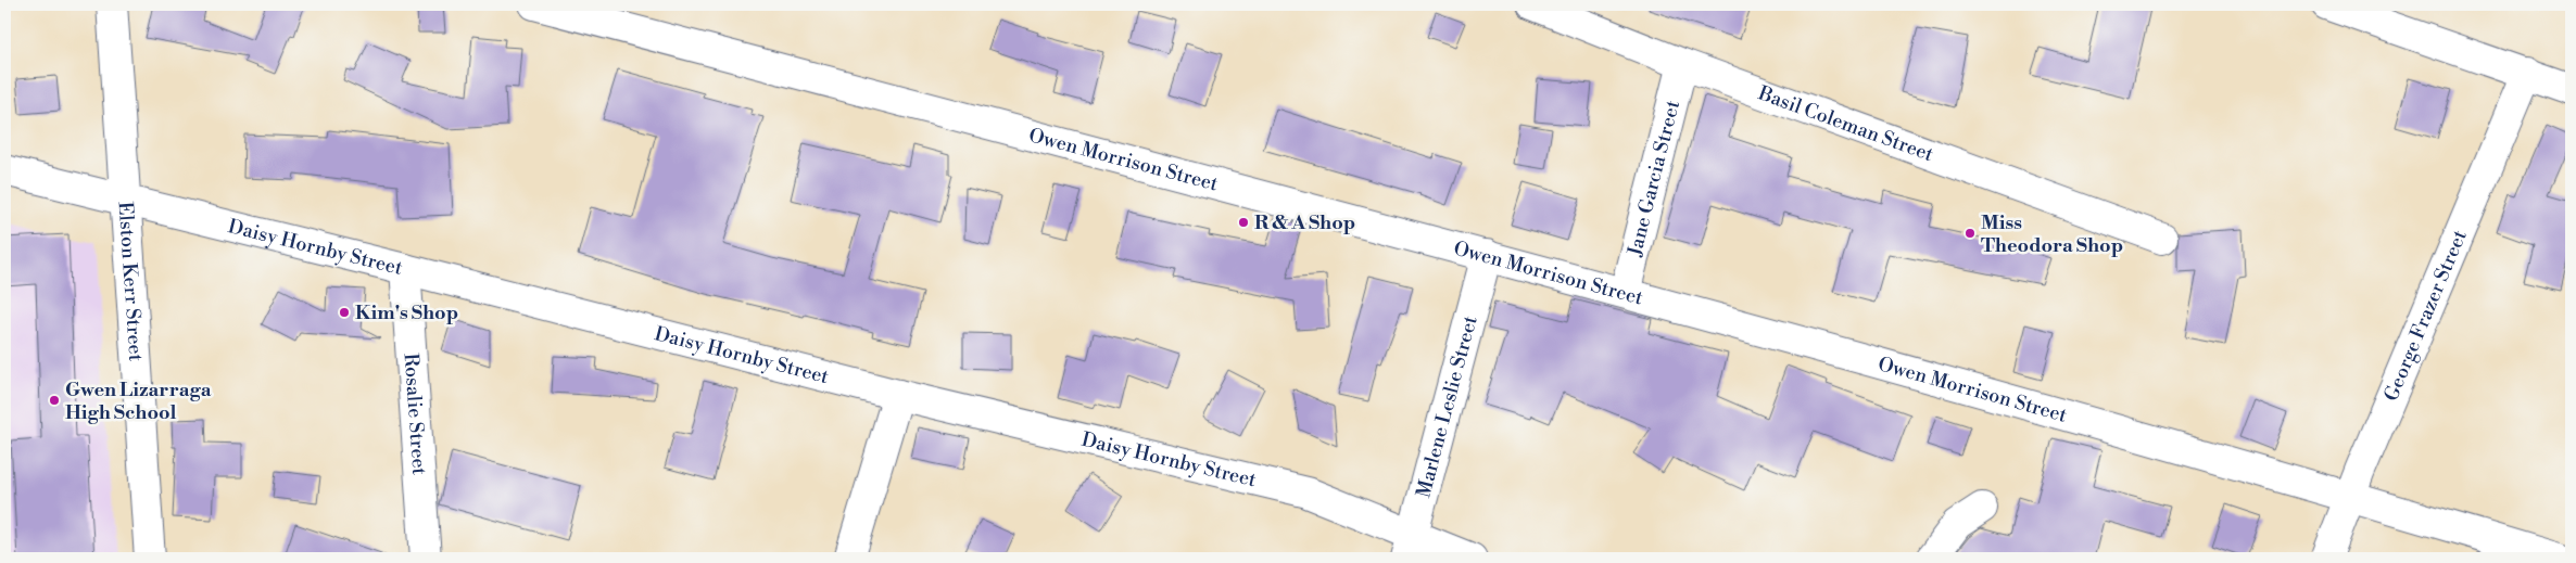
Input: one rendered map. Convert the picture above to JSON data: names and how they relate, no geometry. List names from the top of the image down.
{
  "streets": {
    "street": [
      "Basil Coleman Street",
      "Owen Morrison Street",
      "Jane Garcia Street",
      "Daisy Hornby Street",
      "Elston Kerr Street",
      "George Frazer Street",
      "Marlene Leslie Street",
      "Rosalie Street"
    ]
  },
  "crossings": [
    ["Basil Coleman Street", "Jane Garcia Street"],
    ["Owen Morrison Street", "Jane Garcia Street"],
    ["Owen Morrison Street", "George Frazer Street"],
    ["Owen Morrison Street", "Marlene Leslie Street"],
    ["Daisy Hornby Street", "Elston Kerr Street"],
    ["Daisy Hornby Street", "Marlene Leslie Street"],
    ["Daisy Hornby Street", "Rosalie Street"]
  ],
  "places": [
    "R & A Shop",
    "Miss Theodora Shop",
    "Kim's Shop",
    "Gwen Lizarraga High School"
  ]
}
